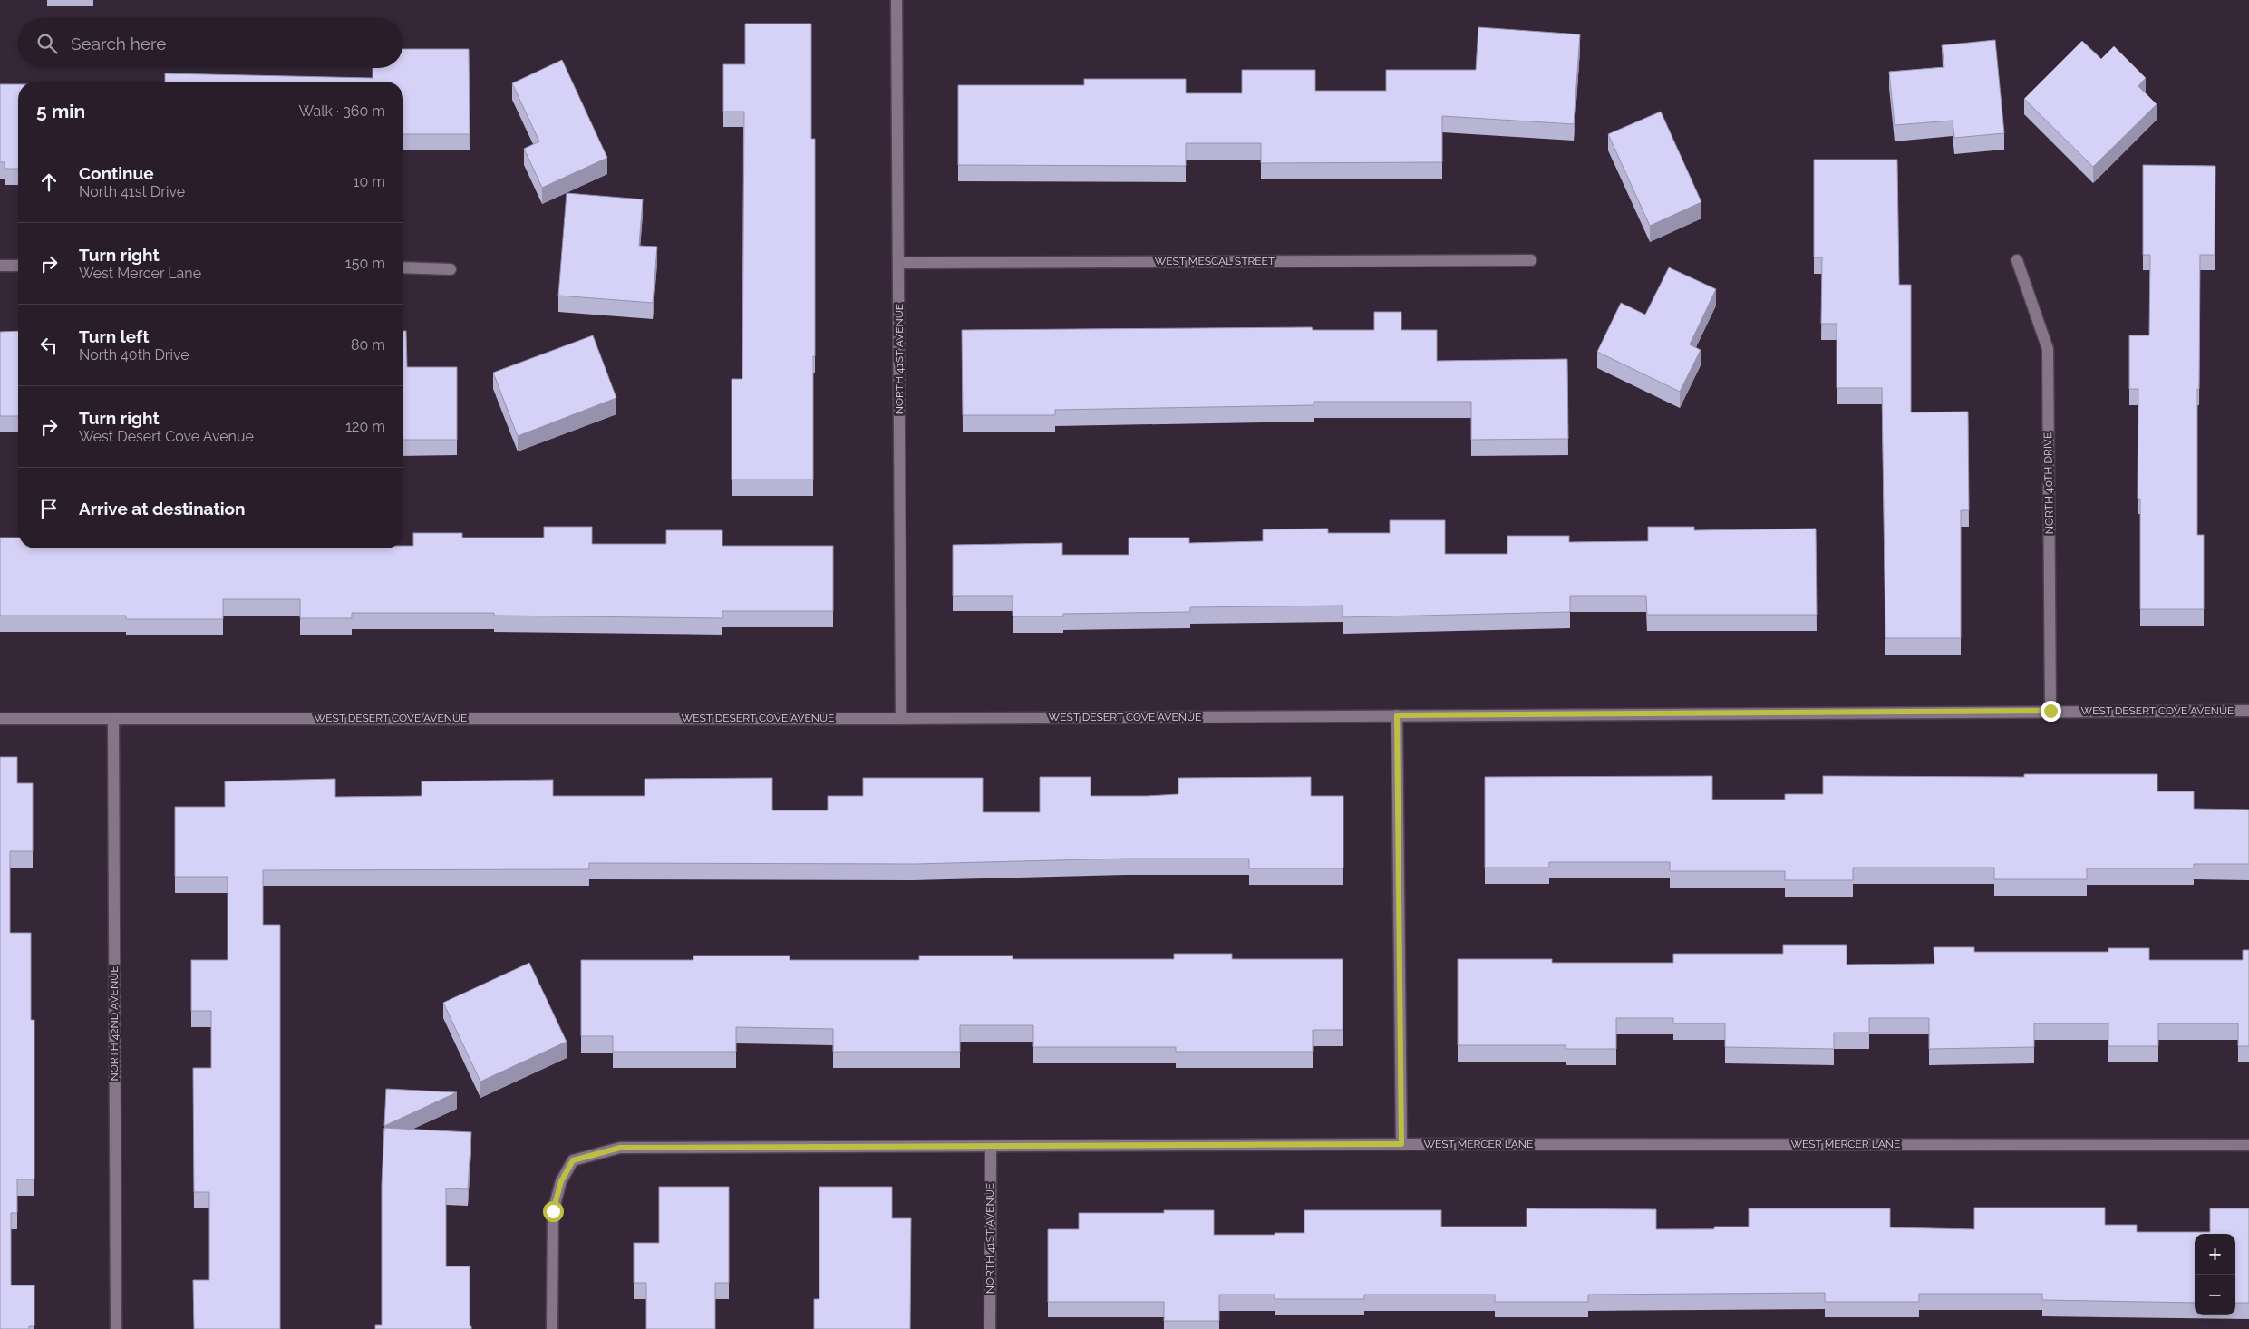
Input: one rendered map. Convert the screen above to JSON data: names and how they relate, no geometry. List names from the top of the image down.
{
  "streets": {
    "street": [
      "WEST MESCAL STREET",
      "NORTH 41ST AVENUE",
      "NORTH 40TH DRIVE",
      "WEST DESERT COVE AVENUE",
      "NORTH 42ND AVENUE",
      "WEST MERCER LANE"
    ]
  },
  "crossings": [
    ["WEST MESCAL STREET", "NORTH 41ST AVENUE"],
    ["NORTH 41ST AVENUE", "WEST DESERT COVE AVENUE"],
    ["NORTH 41ST AVENUE", "WEST MERCER LANE"],
    ["NORTH 40TH DRIVE", "WEST DESERT COVE AVENUE"],
    ["WEST DESERT COVE AVENUE", "NORTH 42ND AVENUE"]
  ],
  "page": {
    "search": "Search here",
    "heading": ["5 min", "Walk · 360 m"],
    "list": [
      ["Continue", "North 41st Drive", "10 m"],
      ["Turn right", "West Mercer Lane", "150 m"],
      ["Turn left", "North 40th Drive", "80 m"],
      ["Turn right", "West Desert Cove Avenue", "120 m"],
      "Arrive at destination"
    ],
    "map_buttons": ["+", "−"]
  }
}
